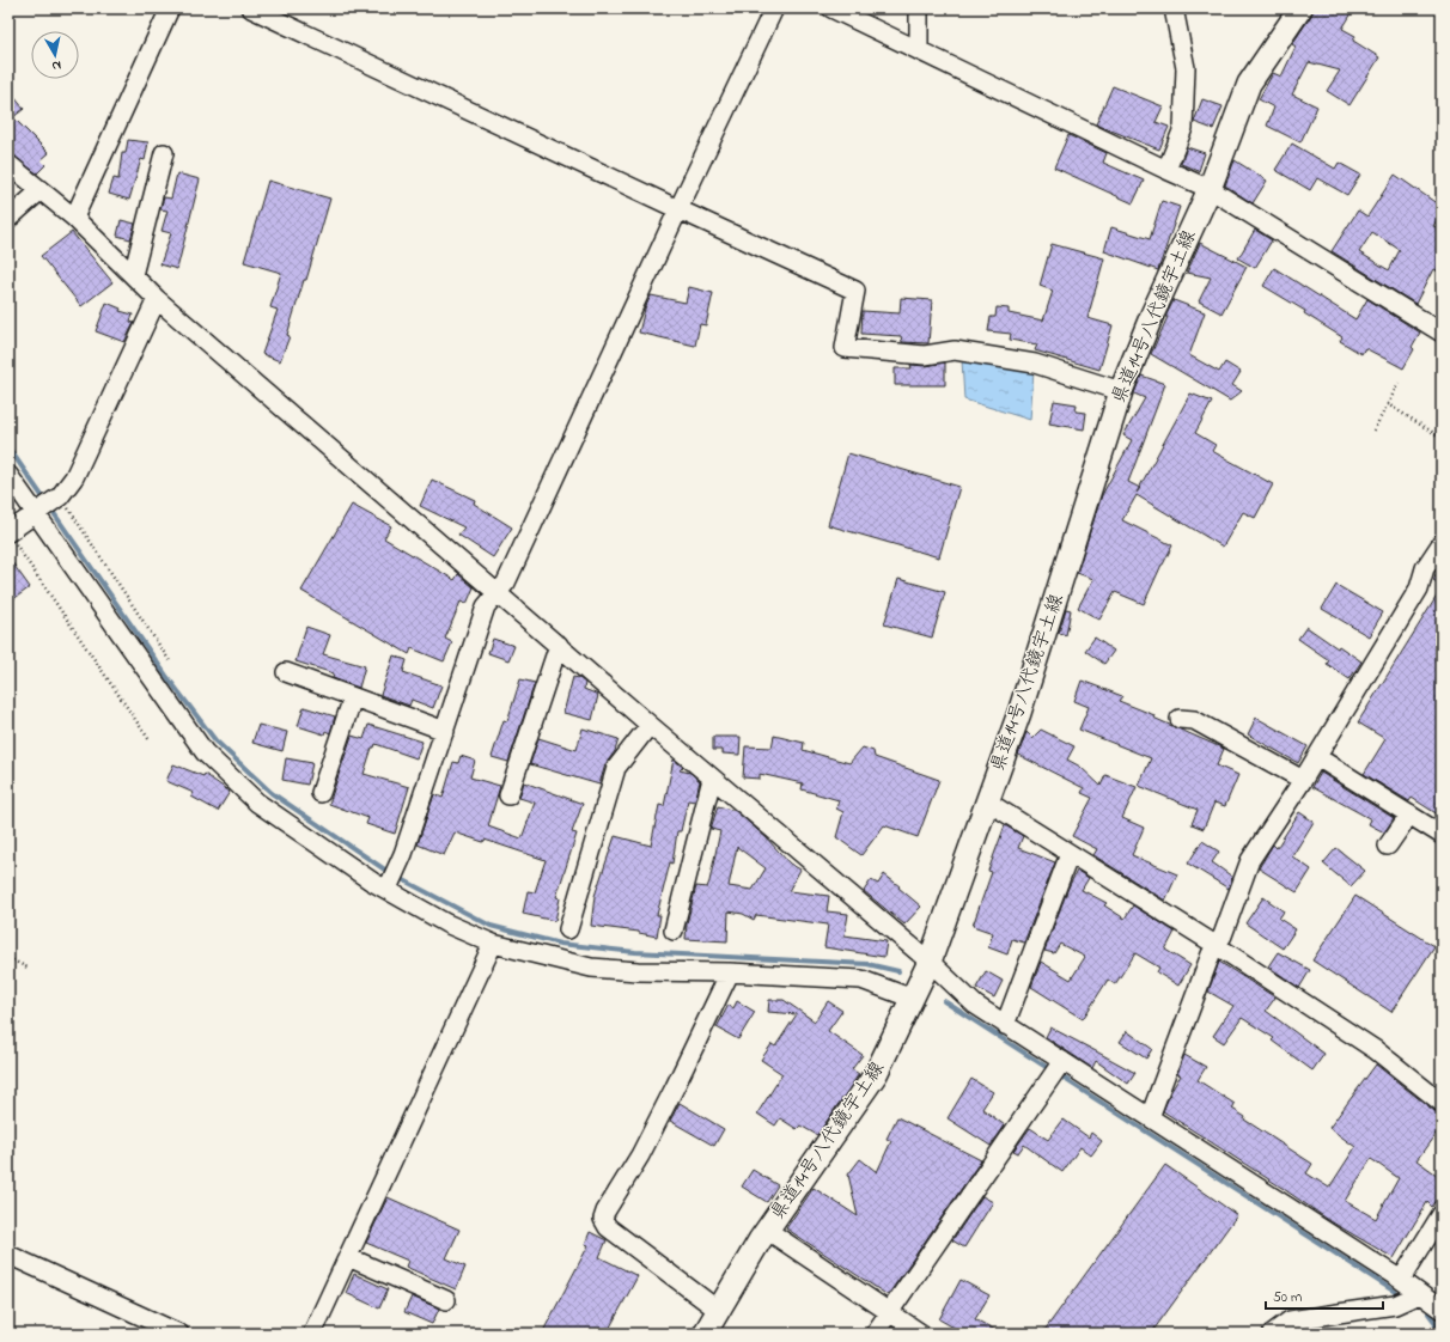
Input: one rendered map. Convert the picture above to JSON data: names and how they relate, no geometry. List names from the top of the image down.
{
  "streets": {
    "main road": ["県道14号八代鏡宇土線"]
  },
  "scale_bar": "50 m",
  "north": "bottom"
}
